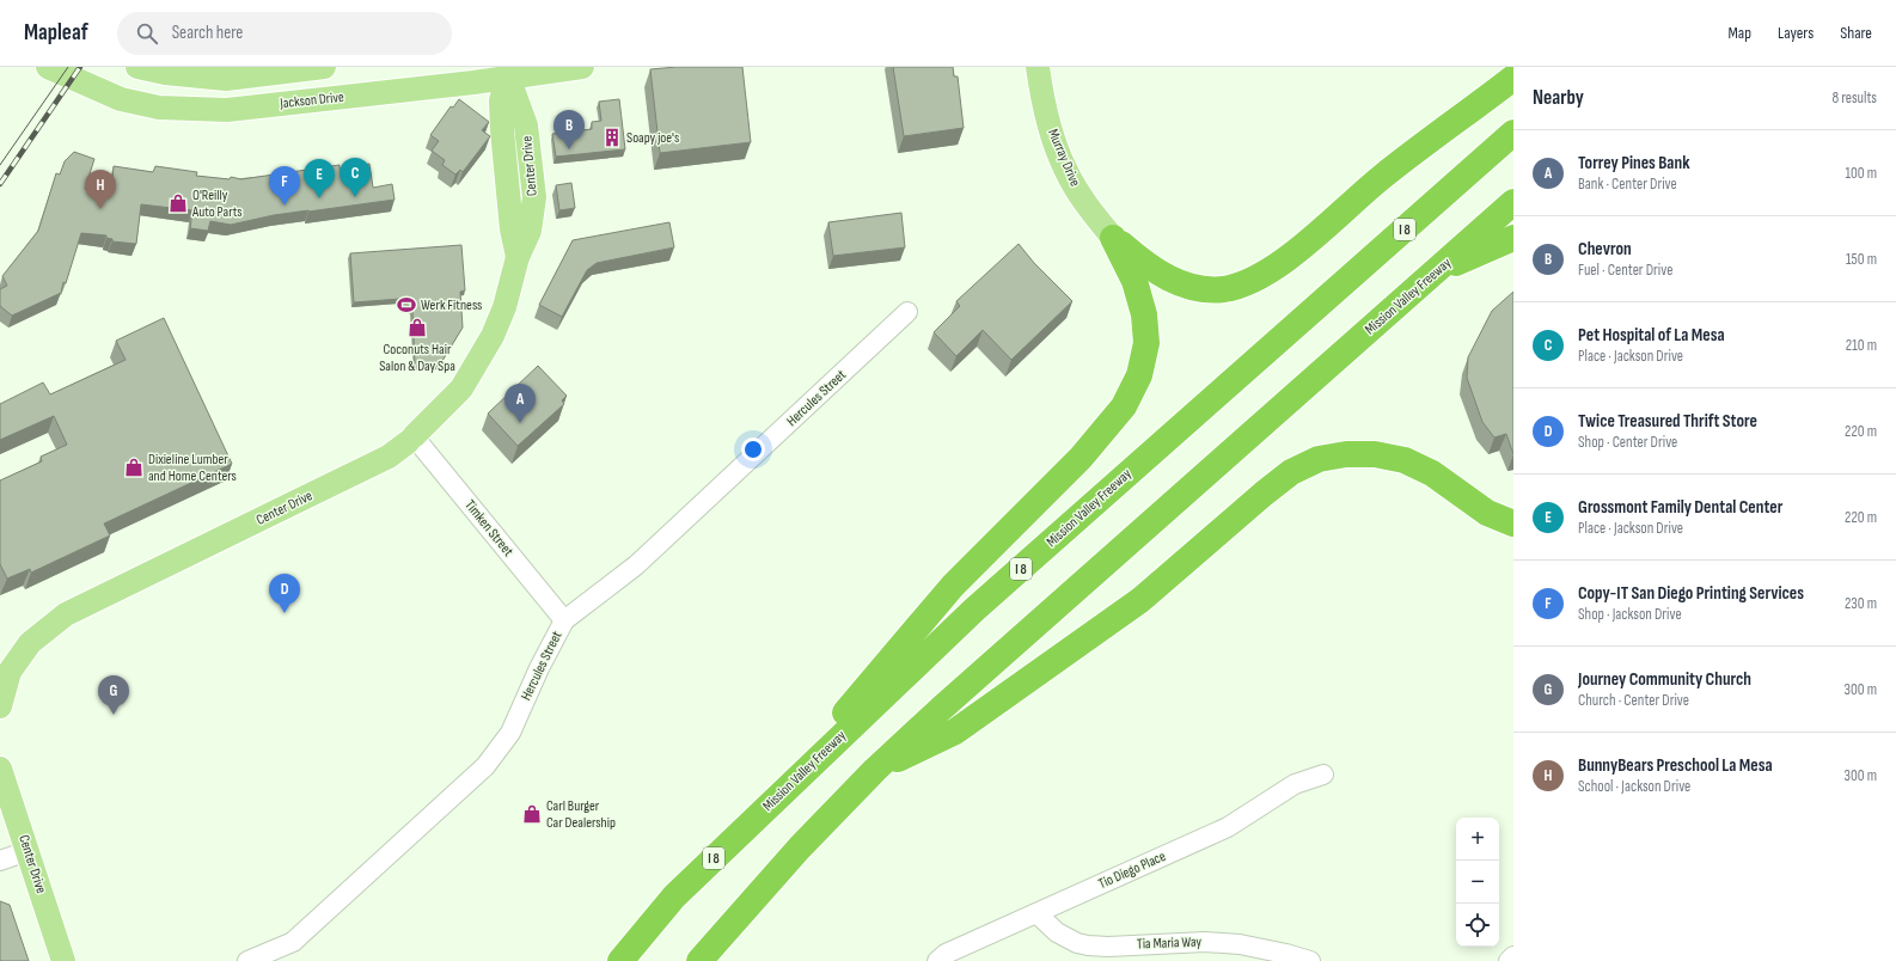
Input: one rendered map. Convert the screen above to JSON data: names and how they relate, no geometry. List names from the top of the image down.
{
  "streets": {
    "highway": ["I 8", "Mission Valley Freeway"],
    "main road": ["Jackson Drive", "Murray Drive", "Center Drive"],
    "street": [
      "Hercules Street",
      "Timken Street",
      "Tio Diego Place",
      "Tia Maria Way"
    ]
  },
  "crossings": [
    ["Jackson Drive", "Center Drive"],
    ["Center Drive", "Timken Street"],
    ["Hercules Street", "Timken Street"],
    ["Tio Diego Place", "Tia Maria Way"]
  ],
  "places": {
    "building": ["Soapy joe's"],
    "shop": [
      "O'Reilly Auto Parts",
      "Coconuts Hair Salon & Day Spa",
      "Dixieline Lumber and Home Centers",
      "Carl Burger Car Dealership"
    ],
    "sports": ["Werk Fitness"]
  },
  "page": {
    "header": "Mapleaf",
    "search": "Search here",
    "nav": ["Map", "Layers", "Share"],
    "heading": ["Nearby", "8 results"],
    "pins": [
      "B",
      "C",
      "E",
      "F",
      "H",
      "A",
      "D",
      "G"
    ],
    "list": [
      {
        "mark": "A",
        "name": "Torrey Pines Bank",
        "note": "Bank · Center Drive",
        "value": "100 m"
      },
      {
        "mark": "B",
        "name": "Chevron",
        "note": "Fuel · Center Drive",
        "value": "150 m"
      },
      {
        "mark": "C",
        "name": "Pet Hospital of La Mesa",
        "note": "Place · Jackson Drive",
        "value": "210 m"
      },
      {
        "mark": "D",
        "name": "Twice Treasured Thrift Store",
        "note": "Shop · Center Drive",
        "value": "220 m"
      },
      {
        "mark": "E",
        "name": "Grossmont Family Dental Center",
        "note": "Place · Jackson Drive",
        "value": "220 m"
      },
      {
        "mark": "F",
        "name": "Copy-IT San Diego Printing Services",
        "note": "Shop · Jackson Drive",
        "value": "230 m"
      },
      {
        "mark": "G",
        "name": "Journey Community Church",
        "note": "Church · Center Drive",
        "value": "300 m"
      },
      {
        "mark": "H",
        "name": "BunnyBears Preschool La Mesa",
        "note": "School · Jackson Drive",
        "value": "300 m"
      }
    ],
    "map_buttons": ["+", "−"]
  }
}
